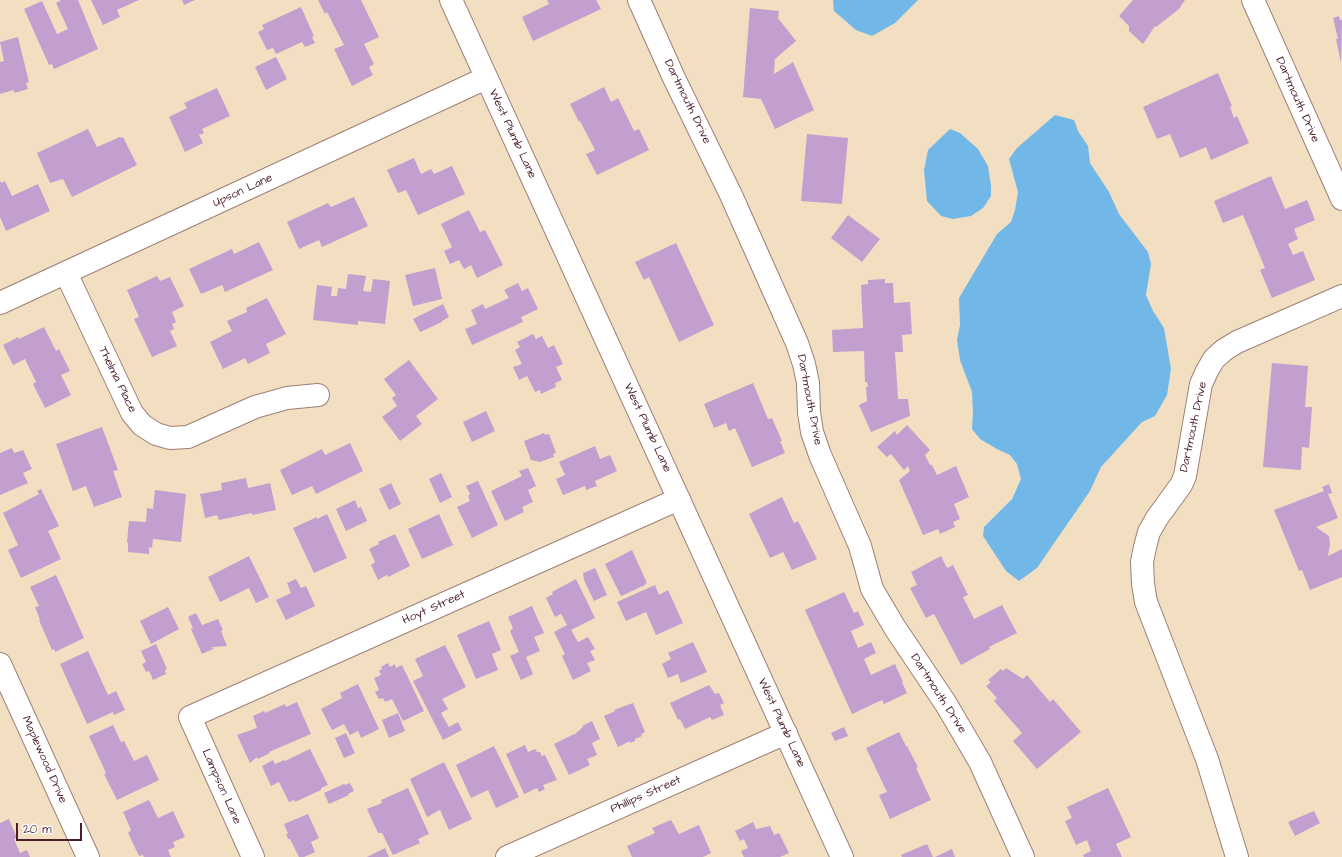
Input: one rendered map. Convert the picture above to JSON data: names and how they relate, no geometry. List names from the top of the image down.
{
  "streets": {
    "street": [
      "Dartmouth Drive",
      "West Plumb Lane",
      "Upson Lane",
      "Thelma Place",
      "Hoyt Street",
      "Maplewood Drive",
      "Lampson Lane",
      "Phillips Street"
    ]
  },
  "crossings": [
    ["West Plumb Lane", "Upson Lane"],
    ["West Plumb Lane", "Hoyt Street"],
    ["West Plumb Lane", "Phillips Street"],
    ["Upson Lane", "Thelma Place"],
    ["Hoyt Street", "Lampson Lane"]
  ],
  "scale_bar": "20 m"
}
